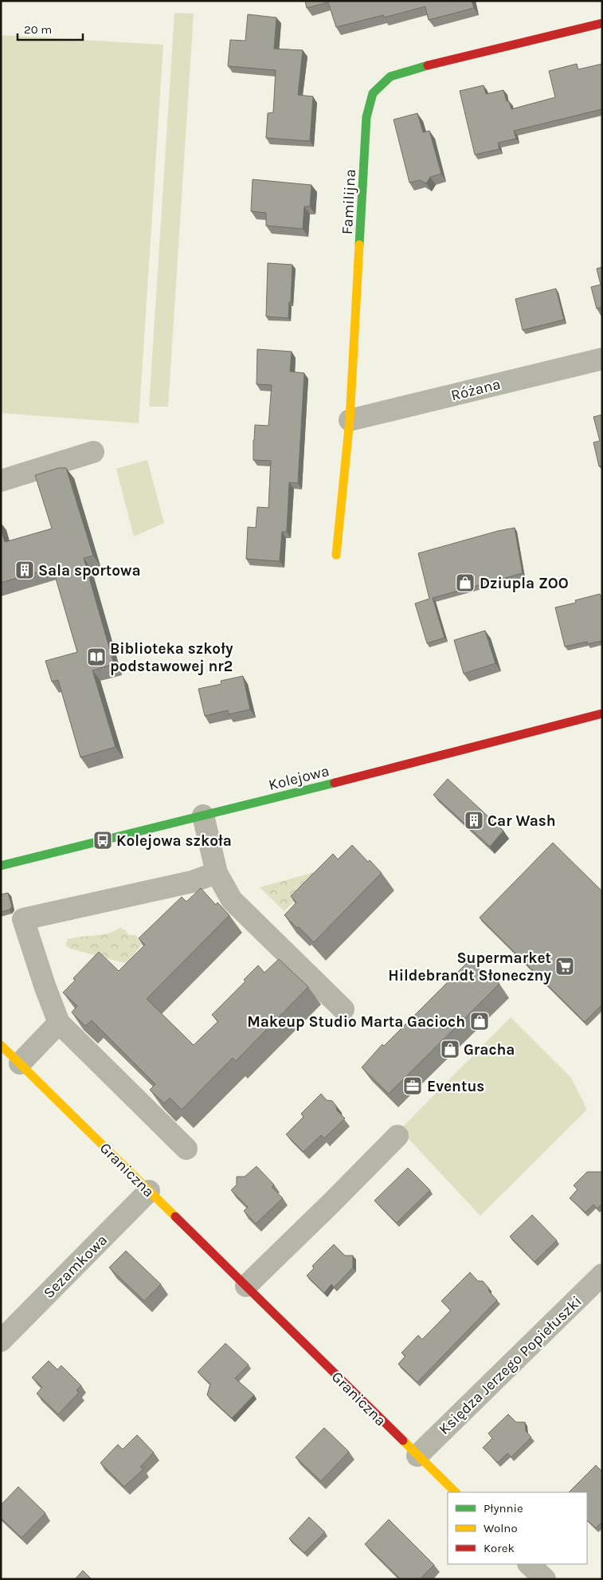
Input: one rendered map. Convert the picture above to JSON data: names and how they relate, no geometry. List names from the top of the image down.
{
  "streets": {
    "street": [
      "Familijna",
      "Różana",
      "Kolejowa",
      "Graniczna",
      "Sezamkowa",
      "Księdza Jerzego Popiełuszki"
    ]
  },
  "crossings": [
    ["Familijna", "Różana"],
    ["Graniczna", "Sezamkowa"],
    ["Graniczna", "Księdza Jerzego Popiełuszki"]
  ],
  "places": {
    "building": ["Sala sportowa", "Car Wash"],
    "shop": ["Dziupla ZOO", "Makeup Studio Marta Gacioch", "Gracha"],
    "library": ["Biblioteka szkoły podstawowej nr2"],
    "bus stop": ["Kolejowa szkoła"],
    "supermarket": ["Supermarket Hildebrandt Słoneczny"],
    "office": ["Eventus"]
  },
  "legend": ["Płynnie", "Wolno", "Korek"],
  "scale_bar": "20 m"
}
